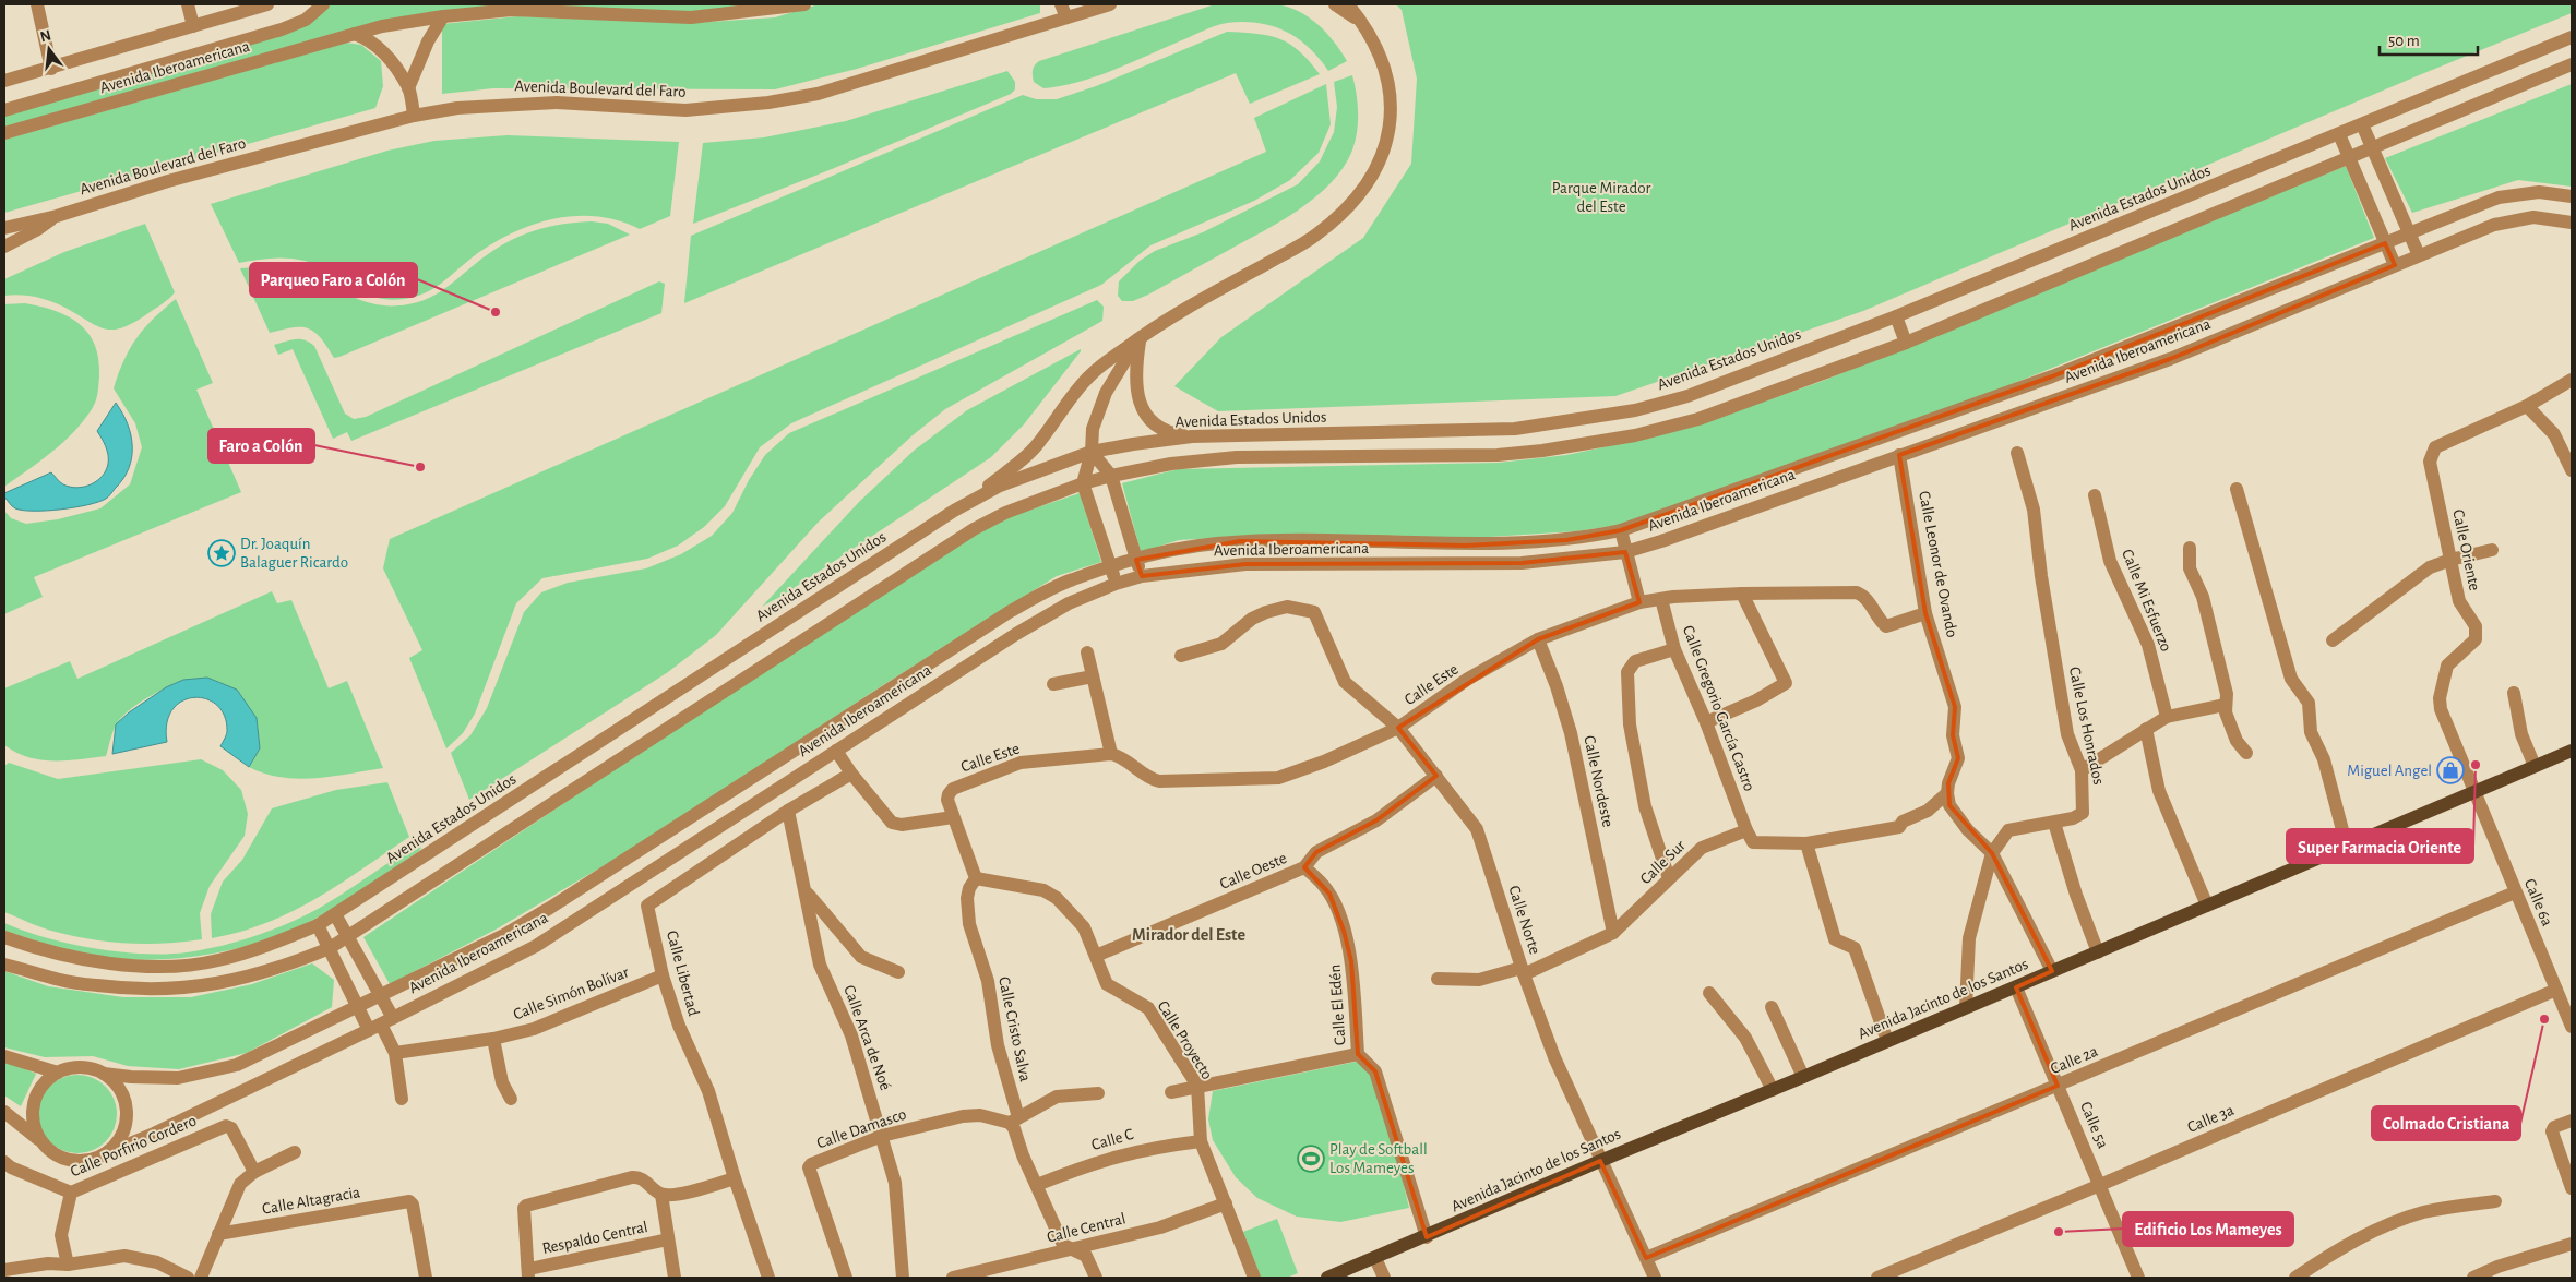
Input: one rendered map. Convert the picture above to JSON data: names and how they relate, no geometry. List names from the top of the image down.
{
  "streets": {
    "main road": ["Avenida Jacinto de los Santos"],
    "street": [
      "Avenida Iberoamericana",
      "Avenida Boulevard del Faro",
      "Avenida Estados Unidos",
      "Calle Oriente",
      "Calle Leonor de Ovando",
      "Calle Mi Esfuerzo",
      "Calle Este",
      "Calle Gregorio García Castro",
      "Calle Los Honrados",
      "Calle Nordeste",
      "Calle Sur",
      "Calle Oeste",
      "Calle 6a",
      "Calle Norte",
      "Calle Libertad",
      "Calle Simón Bolívar",
      "Calle El Edén",
      "Calle Cristo Salva",
      "Calle Arca de Noé",
      "Calle Proyecto",
      "Calle 2a",
      "Calle 3a",
      "Calle 5a",
      "Calle Damasco",
      "Calle C",
      "Calle Porfirio Cordero",
      "Calle Altagracia",
      "Calle Central",
      "Respaldo Central"
    ]
  },
  "crossings": [
    ["Avenida Iberoamericana", "Calle Leonor de Ovando"],
    ["Calle Oriente", "Calle 6a"],
    ["Calle Oriente", "Avenida Jacinto de los Santos"],
    ["Calle Leonor de Ovando", "Calle Este"],
    ["Calle Este", "Calle Gregorio García Castro"],
    ["Calle Este", "Calle Nordeste"],
    ["Calle Este", "Calle Norte"],
    ["Calle Gregorio García Castro", "Calle Sur"],
    ["Calle Los Honrados", "Avenida Jacinto de los Santos"],
    ["Calle Nordeste", "Calle Sur"],
    ["Calle Sur", "Calle Norte"],
    ["Calle Oeste", "Calle Norte"],
    ["Calle Oeste", "Calle El Edén"],
    ["Calle Oeste", "Calle Proyecto"],
    ["Calle 6a", "Avenida Jacinto de los Santos"],
    ["Calle 6a", "Calle 2a"],
    ["Calle 6a", "Calle 3a"],
    ["Calle Norte", "Avenida Jacinto de los Santos"],
    ["Calle Norte", "Calle 2a"],
    ["Calle Libertad", "Calle Simón Bolívar"],
    ["Calle Libertad", "Calle Arca de Noé"],
    ["Avenida Jacinto de los Santos", "Calle El Edén"],
    ["Avenida Jacinto de los Santos", "Calle 5a"],
    ["Calle Cristo Salva", "Calle Proyecto"],
    ["Calle Cristo Salva", "Calle Damasco"],
    ["Calle Cristo Salva", "Calle C"],
    ["Calle Cristo Salva", "Calle Central"],
    ["Calle Arca de Noé", "Calle Damasco"],
    ["Calle Proyecto", "Calle C"],
    ["Calle Proyecto", "Calle Central"],
    ["Calle 2a", "Calle 5a"],
    ["Calle 3a", "Calle 5a"]
  ],
  "districts": ["Mirador del Este"],
  "parks": ["Parque Mirador del Este"],
  "places": {
    "other": [
      "Parqueo Faro a Colón",
      "Faro a Colón",
      "Super Farmacia Oriente",
      "Colmado Cristiana",
      "Edificio Los Mameyes"
    ],
    "place": ["Dr. Joaquín Balaguer Ricardo"],
    "shop": ["Miguel Angel"],
    "sports": ["Play de Softball Los Mameyes"]
  },
  "scale_bar": "50 m",
  "north": "top"
}
